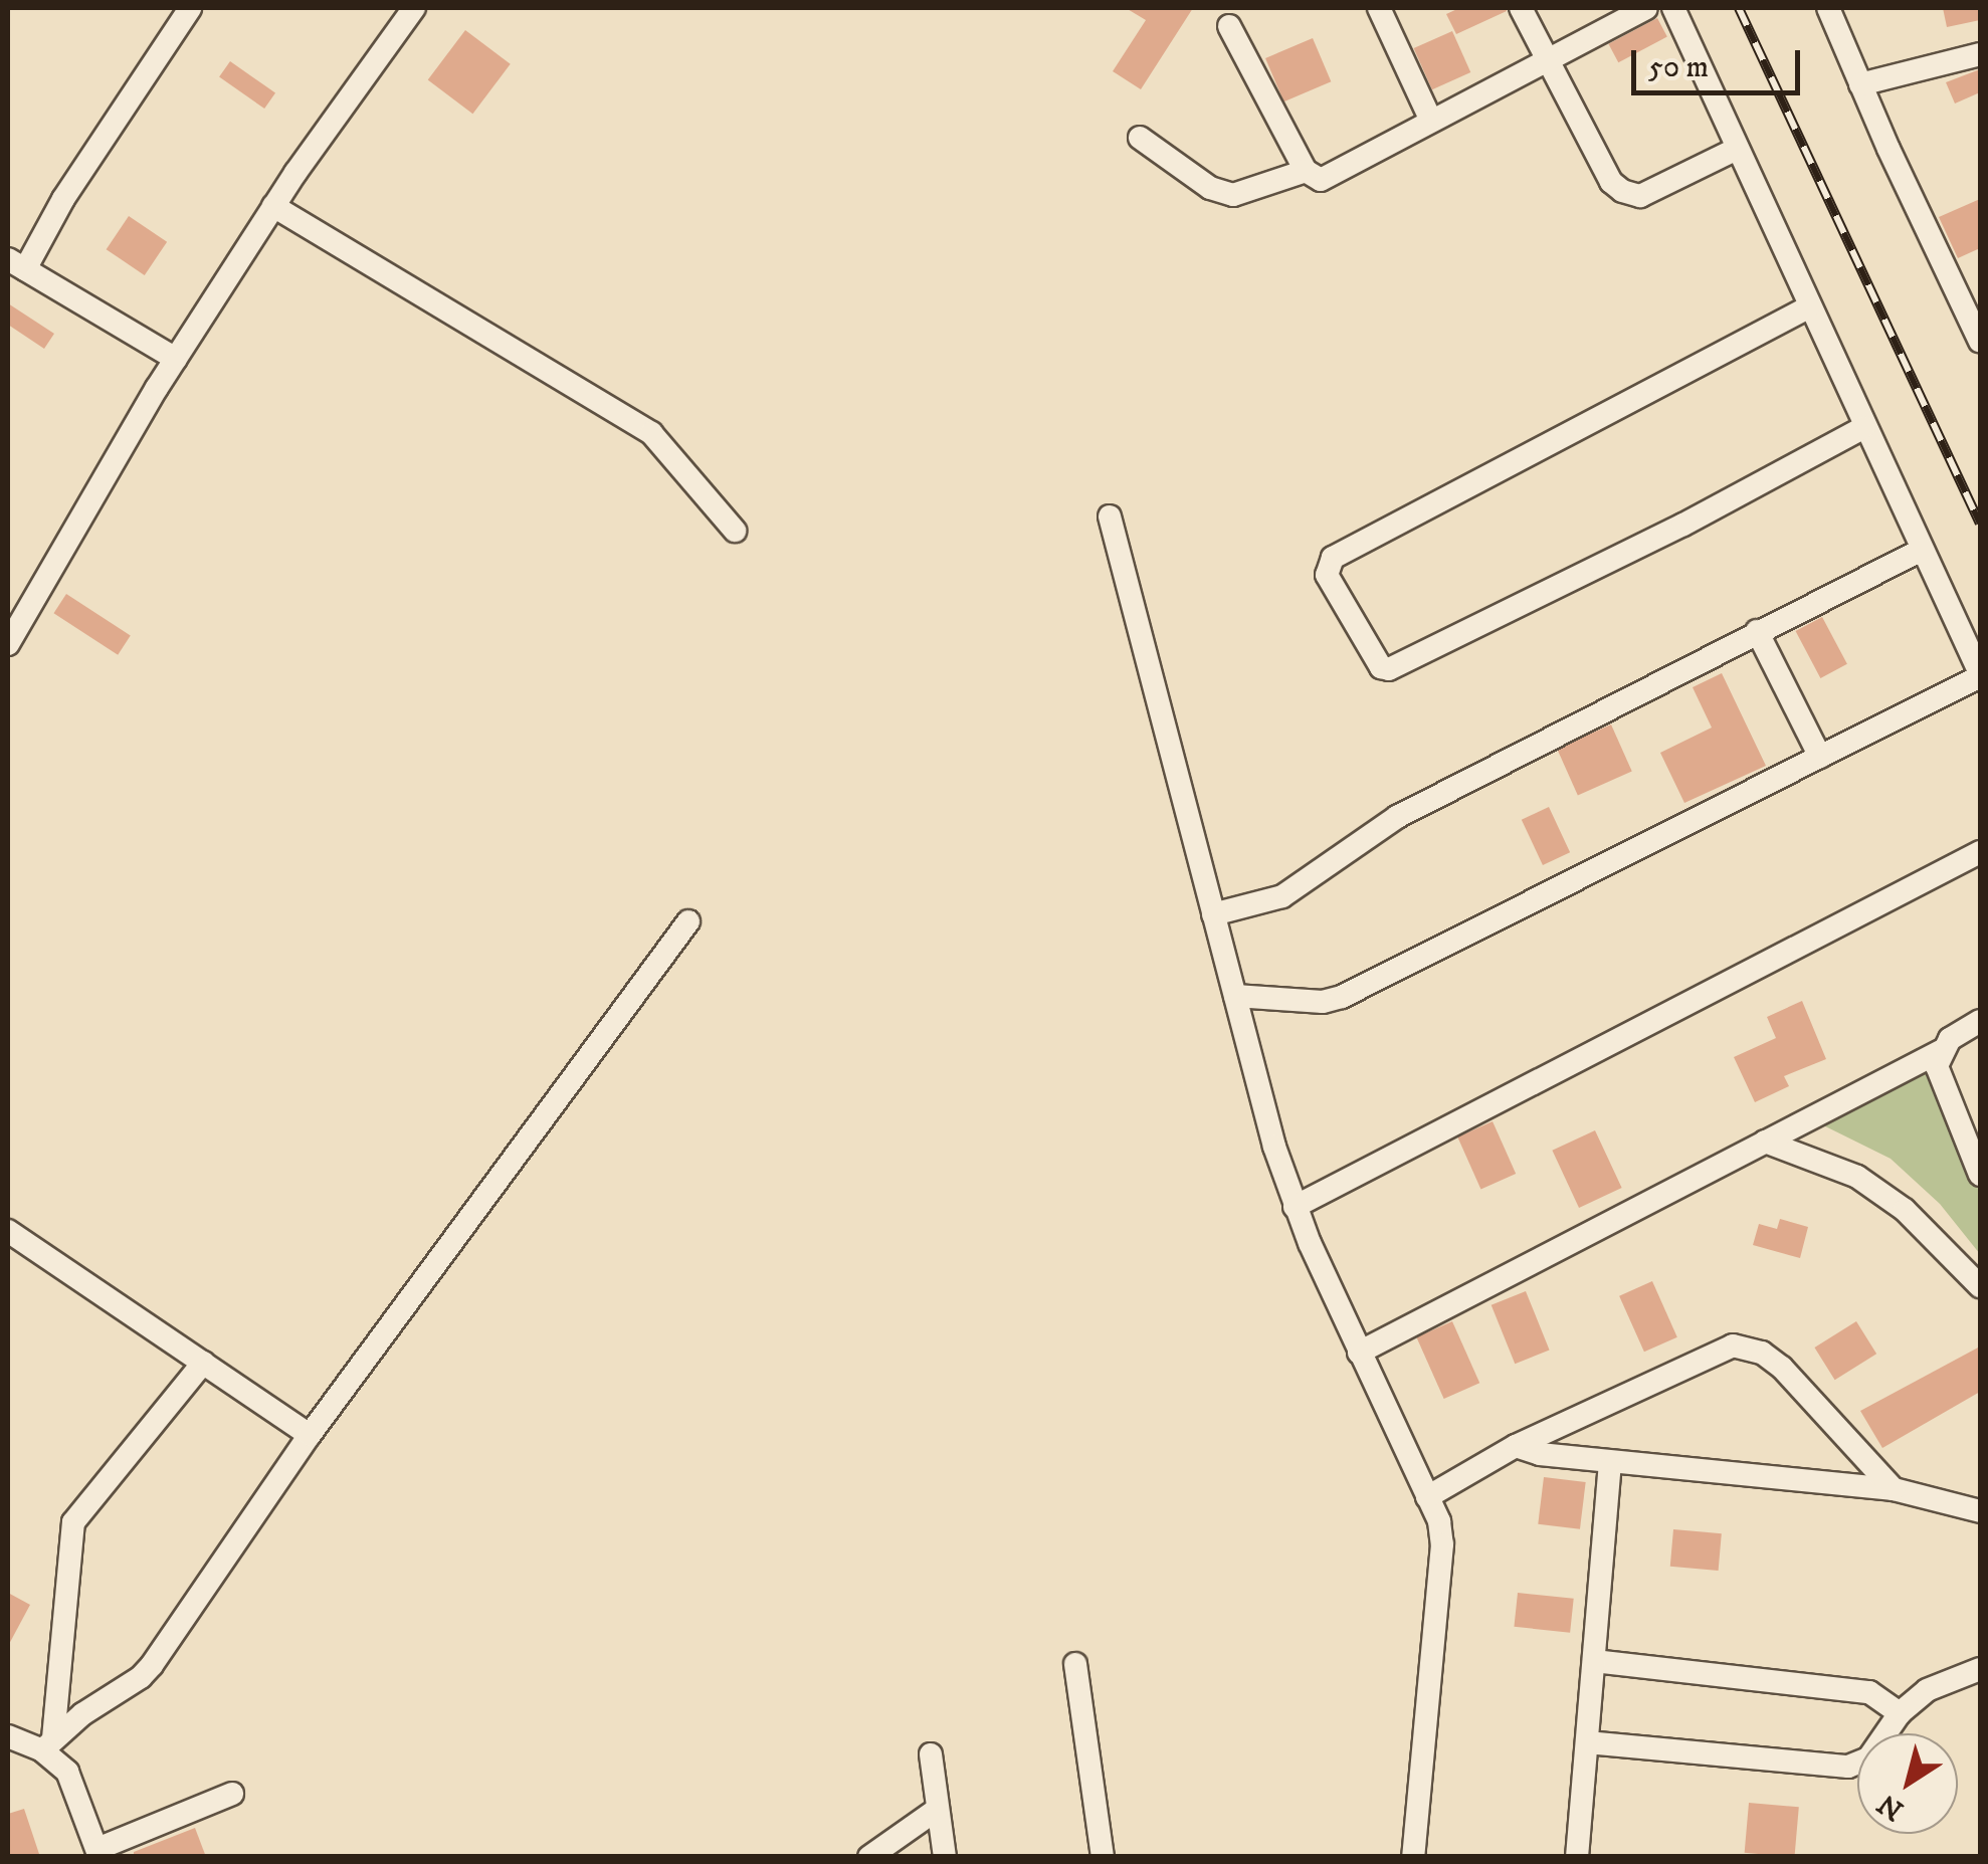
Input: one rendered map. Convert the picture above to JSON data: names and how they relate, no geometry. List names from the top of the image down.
{
  "scale_bar": "50 m",
  "north": "bottom left"
}
